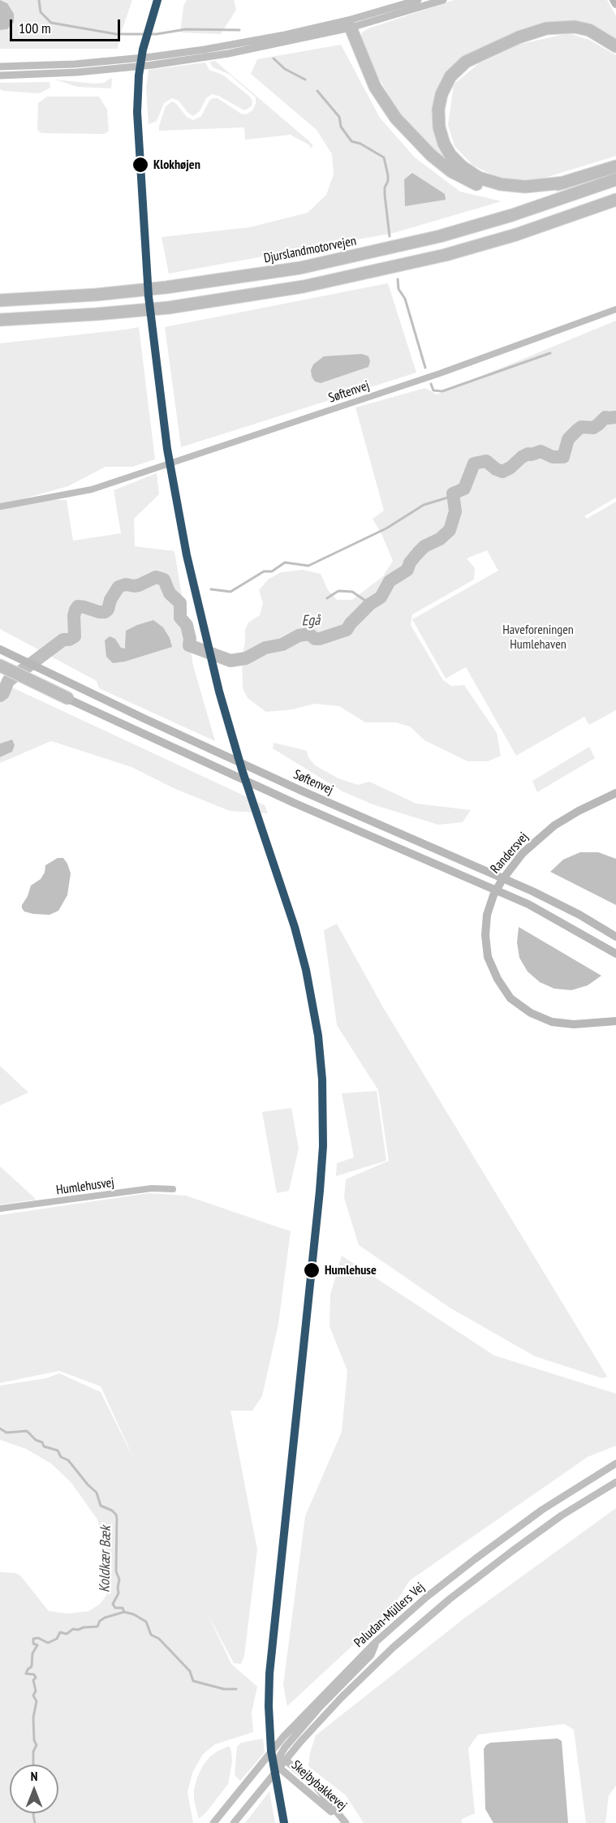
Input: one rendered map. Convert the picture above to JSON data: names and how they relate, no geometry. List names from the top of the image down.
{
  "streets": {
    "highway": ["Djurslandmotorvejen"],
    "main road": ["Søftenvej", "Randersvej"],
    "street": ["Humlehusvej", "Paludan-Müllers Vej", "Skejbybakkevej"]
  },
  "crossings": [
    ["Paludan-Müllers Vej", "Skejbybakkevej"]
  ],
  "water": ["Egå", "Koldkær Bæk"],
  "parks": ["Haveforeningen Humlehaven"],
  "places": ["Klokhøjen", "Humlehuse"],
  "scale_bar": "100 m",
  "north": "top"
}
